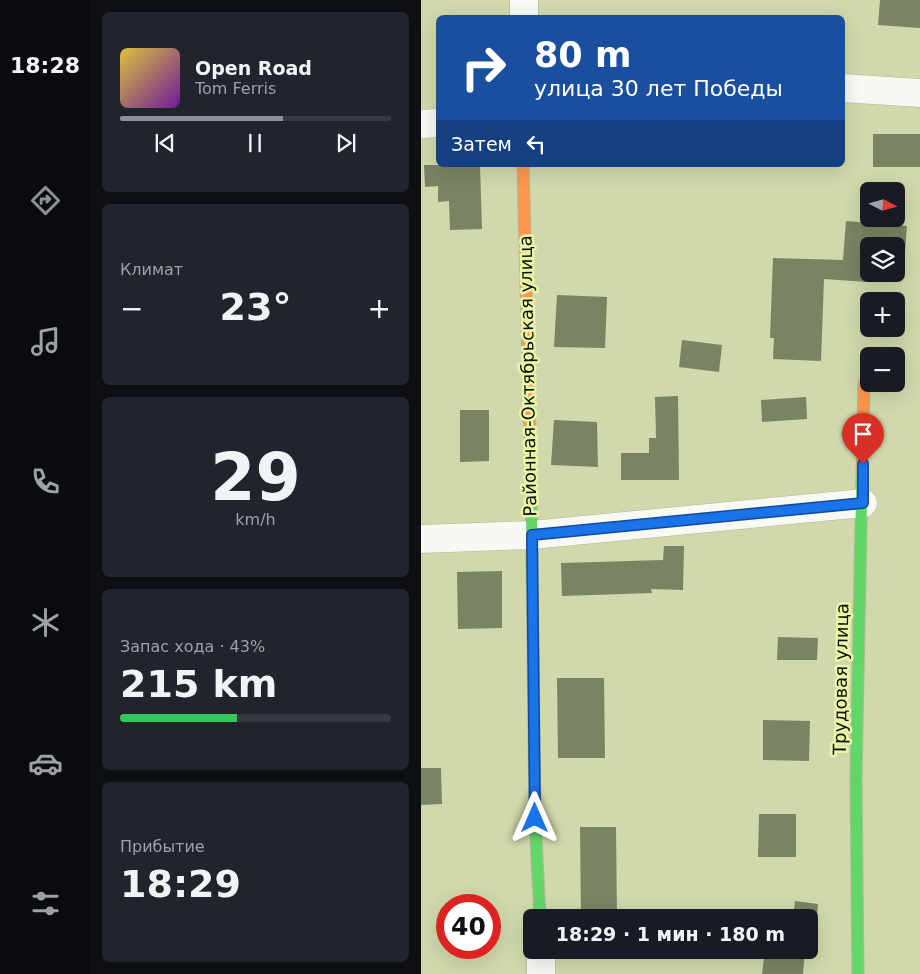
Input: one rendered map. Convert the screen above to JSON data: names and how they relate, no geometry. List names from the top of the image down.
{
  "streets": {
    "street": ["Районная-Октябрьская улица", "Трудовая улица"]
  },
  "north": "right",
  "page": {
    "tabs": "18:28",
    "turn": ["80 m", "улица 30 лет Победы"],
    "song": ["Open Road", "Tom Ferris"],
    "then": "Затем",
    "map_buttons": ["+", "−"],
    "tile": [
      "Климат",
      ["29", "km/h"],
      ["Запас хода · 43%", "215 km"],
      ["Прибытие", "18:29"]
    ],
    "heat": ["−", "23°", "+"],
    "limit": "40",
    "trip": "18:29 · 1 мин · 180 m"
  }
}
